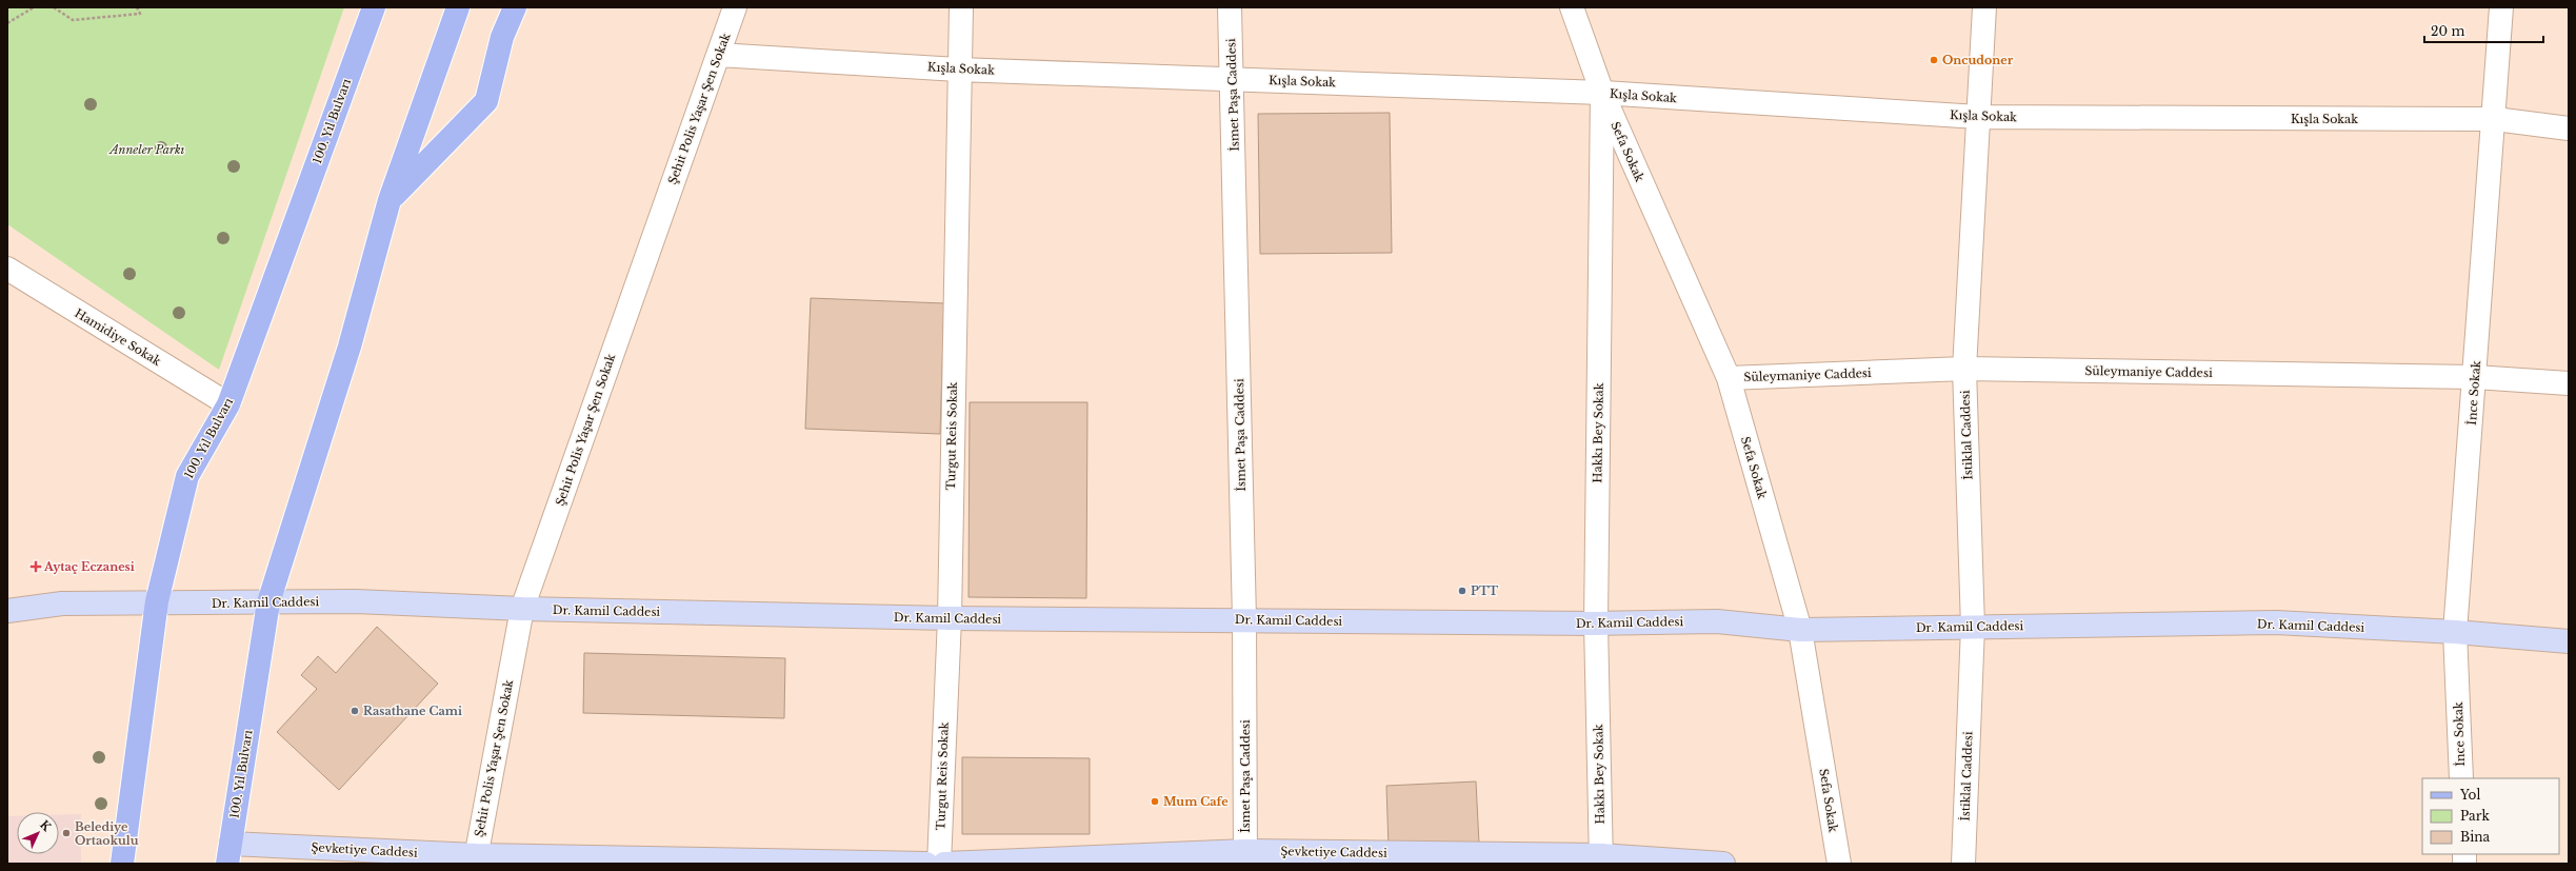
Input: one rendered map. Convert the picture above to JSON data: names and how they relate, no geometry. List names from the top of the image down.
{
  "streets": {
    "main road": ["100. Yıl Bulvarı", "Dr. Kamil Caddesi", "Şevketiye Caddesi"],
    "street": [
      "Kışla Sokak",
      "İsmet Paşa Caddesi",
      "Şehit Polis Yaşar Şen Sokak",
      "Sefa Sokak",
      "Hamidiye Sokak",
      "Süleymaniye Caddesi",
      "İnce Sokak",
      "Hakkı Bey Sokak",
      "İstiklal Caddesi",
      "Turgut Reis Sokak"
    ]
  },
  "crossings": [
    ["Kışla Sokak", "İsmet Paşa Caddesi"],
    ["Kışla Sokak", "Şehit Polis Yaşar Şen Sokak"],
    ["Kışla Sokak", "Sefa Sokak"],
    ["Kışla Sokak", "İnce Sokak"],
    ["Kışla Sokak", "Hakkı Bey Sokak"],
    ["Kışla Sokak", "İstiklal Caddesi"],
    ["Kışla Sokak", "Turgut Reis Sokak"],
    ["İsmet Paşa Caddesi", "Dr. Kamil Caddesi"],
    ["İsmet Paşa Caddesi", "Şevketiye Caddesi"],
    ["Şehit Polis Yaşar Şen Sokak", "Dr. Kamil Caddesi"],
    ["Şehit Polis Yaşar Şen Sokak", "Şevketiye Caddesi"],
    ["100. Yıl Bulvarı", "Hamidiye Sokak"],
    ["100. Yıl Bulvarı", "Dr. Kamil Caddesi"],
    ["100. Yıl Bulvarı", "Şevketiye Caddesi"],
    ["Sefa Sokak", "Süleymaniye Caddesi"],
    ["Sefa Sokak", "Hakkı Bey Sokak"],
    ["Sefa Sokak", "Dr. Kamil Caddesi"],
    ["Süleymaniye Caddesi", "İnce Sokak"],
    ["Süleymaniye Caddesi", "İstiklal Caddesi"],
    ["İnce Sokak", "Dr. Kamil Caddesi"],
    ["Hakkı Bey Sokak", "Dr. Kamil Caddesi"],
    ["Hakkı Bey Sokak", "Şevketiye Caddesi"],
    ["İstiklal Caddesi", "Dr. Kamil Caddesi"],
    ["Turgut Reis Sokak", "Dr. Kamil Caddesi"]
  ],
  "parks": ["Anneler Parkı"],
  "places": {
    "other": [
      "Oncudoner",
      "PTT",
      "Rasathane Cami",
      "Mum Cafe",
      "Belediye Ortaokulu"
    ],
    "health": ["Aytaç Eczanesi"]
  },
  "legend": ["Yol", "Park", "Bina"],
  "scale_bar": "20 m",
  "north": "top right"
}
